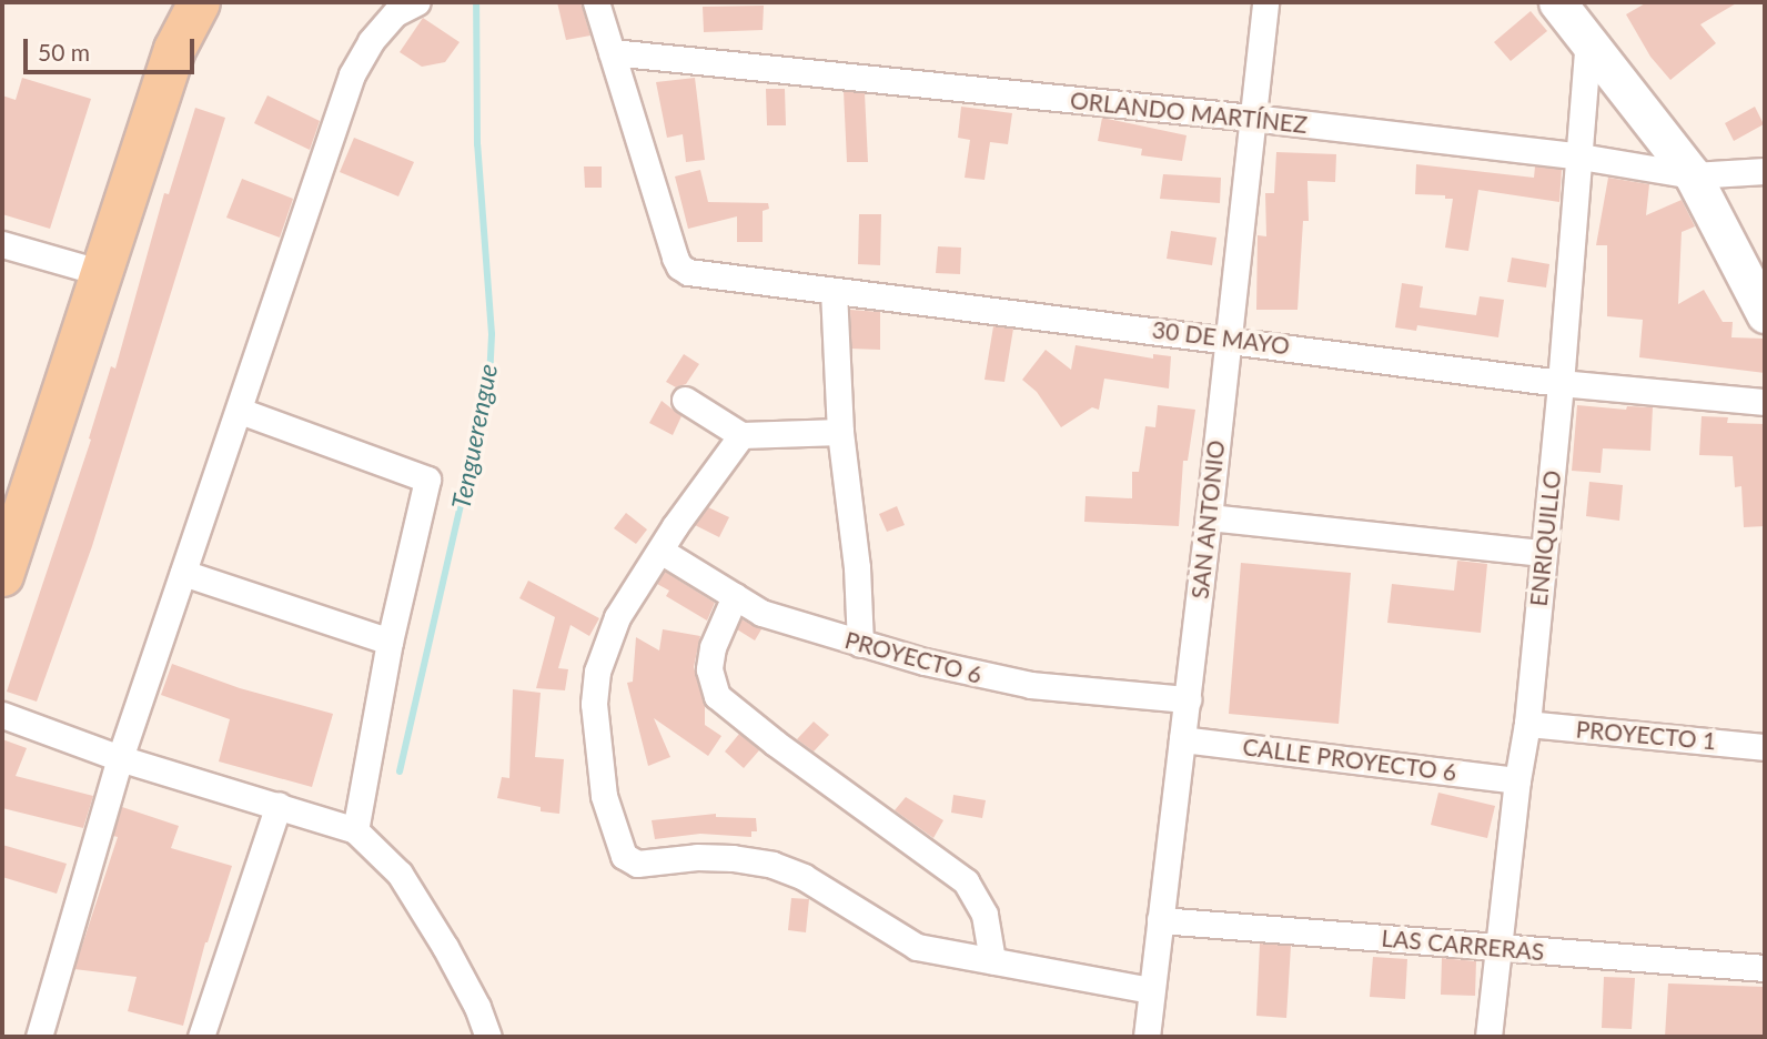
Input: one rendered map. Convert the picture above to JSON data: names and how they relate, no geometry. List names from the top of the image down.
{
  "streets": {
    "street": [
      "ORLANDO MARTÍNEZ",
      "30 DE MAYO",
      "SAN ANTONIO",
      "ENRIQUILLO",
      "PROYECTO 6",
      "PROYECTO 1",
      "CALLE PROYECTO 6",
      "LAS CARRERAS"
    ]
  },
  "crossings": [
    ["ORLANDO MARTÍNEZ", "30 DE MAYO"],
    ["ORLANDO MARTÍNEZ", "SAN ANTONIO"],
    ["ORLANDO MARTÍNEZ", "ENRIQUILLO"],
    ["30 DE MAYO", "SAN ANTONIO"],
    ["30 DE MAYO", "ENRIQUILLO"],
    ["SAN ANTONIO", "PROYECTO 6"],
    ["SAN ANTONIO", "CALLE PROYECTO 6"],
    ["SAN ANTONIO", "LAS CARRERAS"],
    ["ENRIQUILLO", "PROYECTO 1"],
    ["ENRIQUILLO", "CALLE PROYECTO 6"],
    ["ENRIQUILLO", "LAS CARRERAS"]
  ],
  "water": ["Tenguerengue"],
  "scale_bar": "50 m"
}
